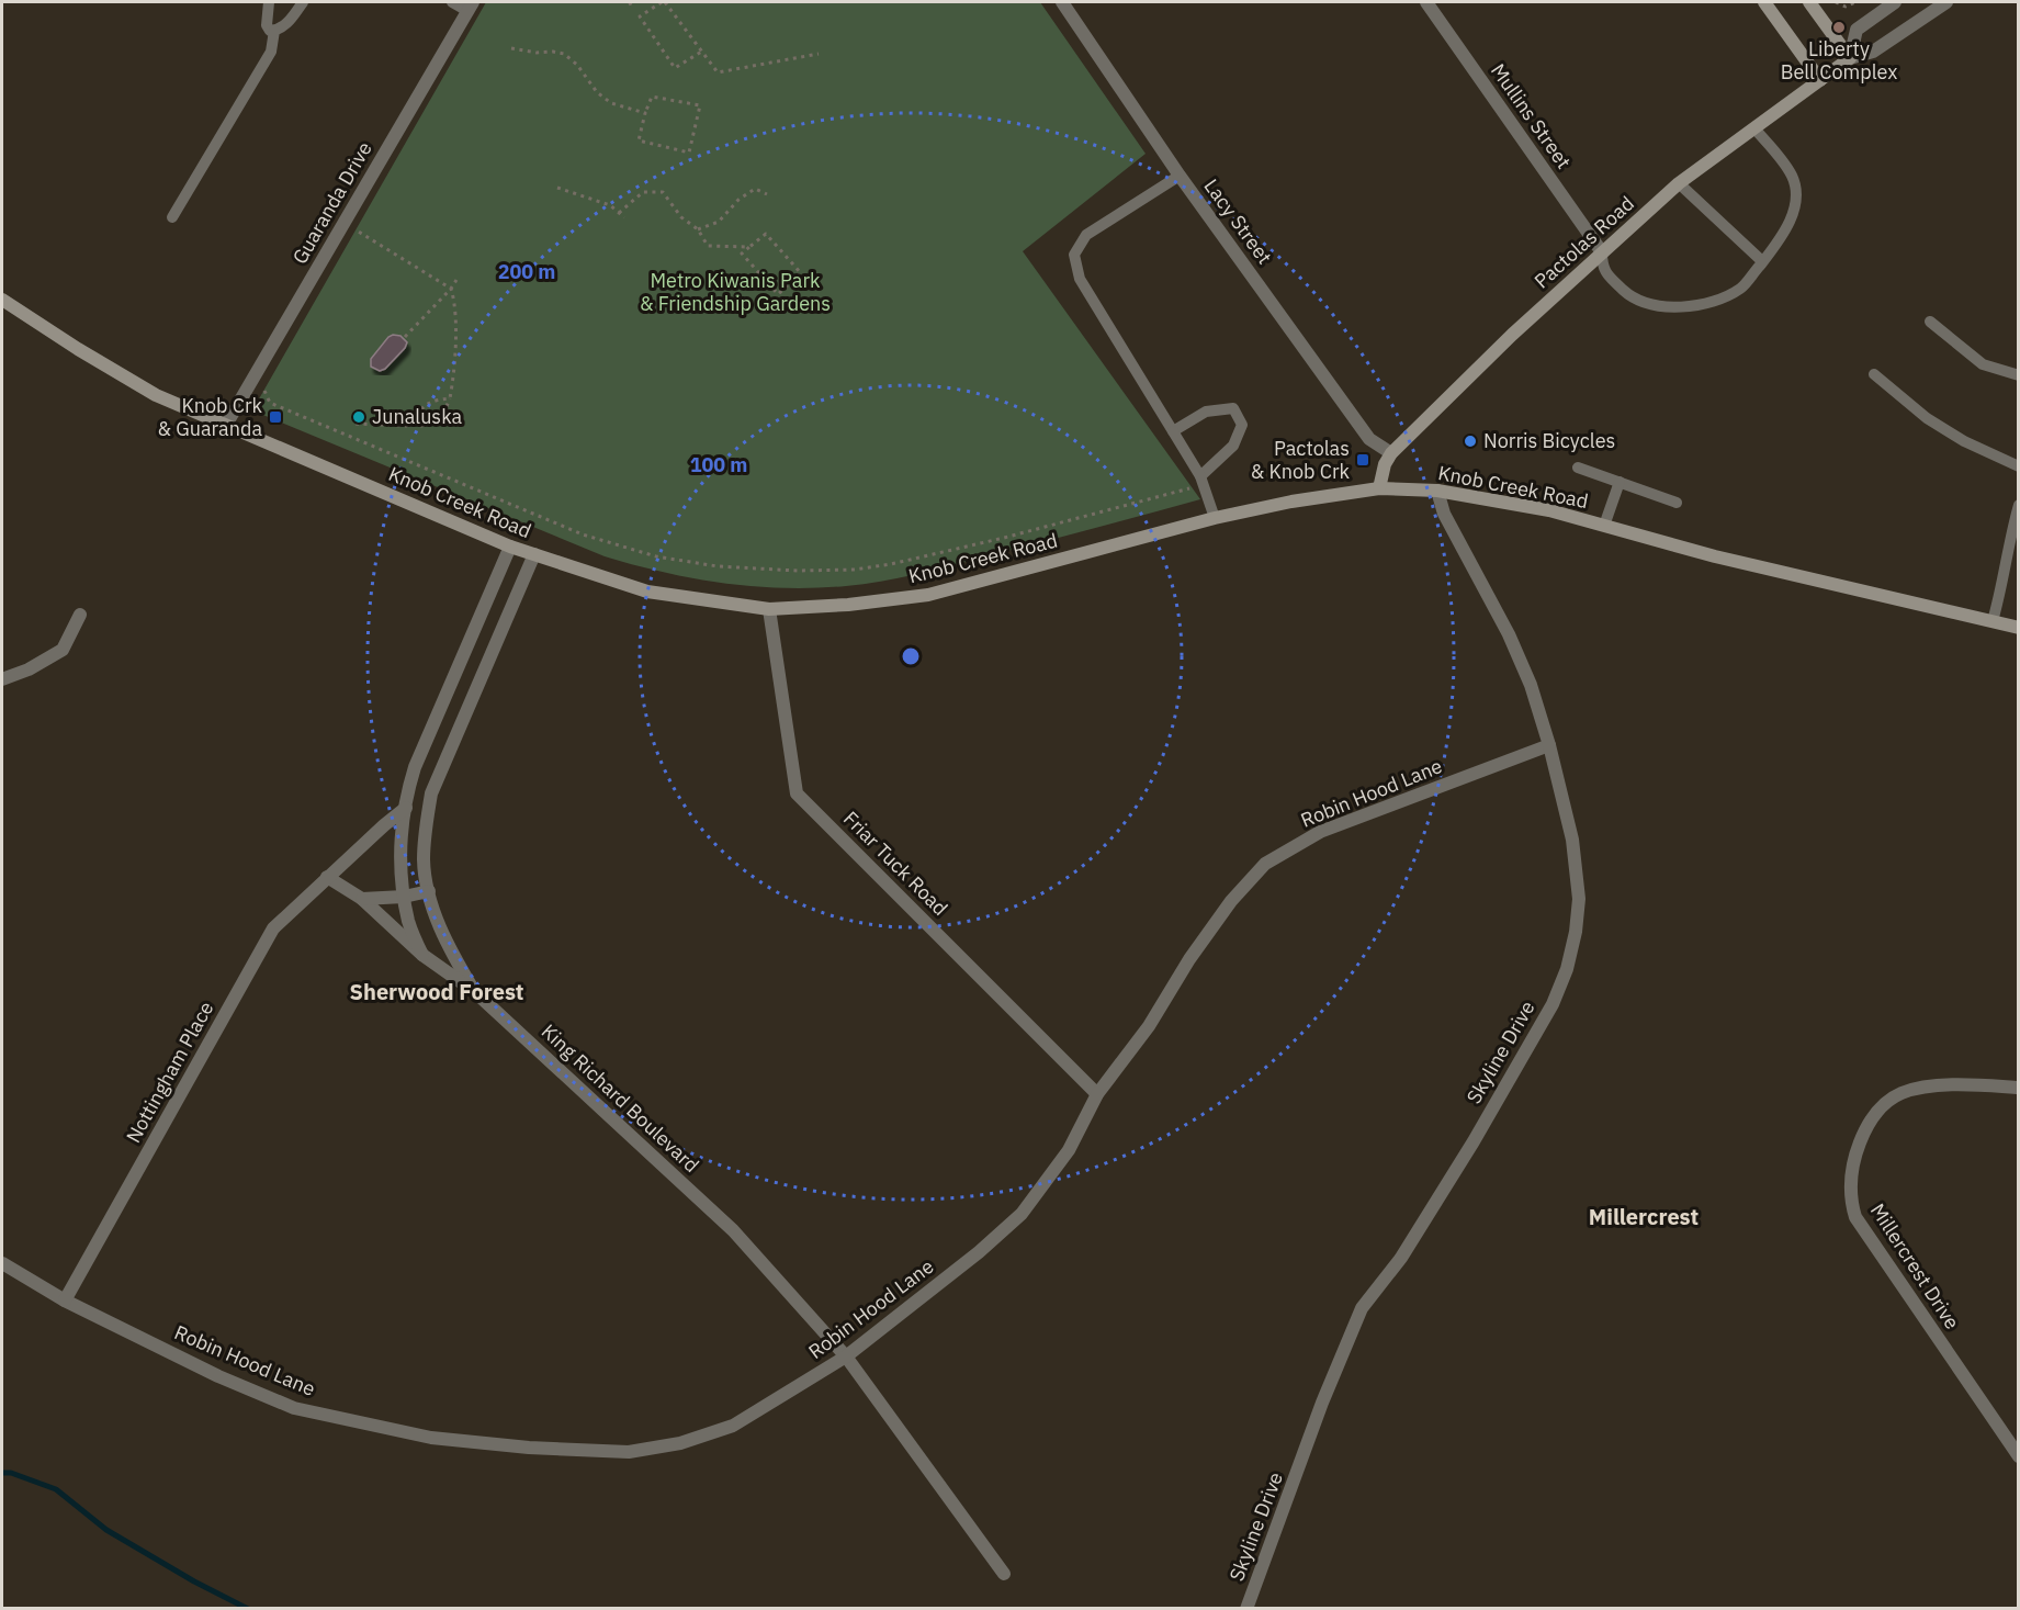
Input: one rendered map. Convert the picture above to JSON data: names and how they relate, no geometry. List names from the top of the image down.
{
  "streets": {
    "main road": ["Pactolas Road", "Knob Creek Road"],
    "street": [
      "Mullins Street",
      "Guaranda Drive",
      "Lacy Street",
      "Robin Hood Lane",
      "Friar Tuck Road",
      "Skyline Drive",
      "Nottingham Place",
      "King Richard Boulevard",
      "Millercrest Drive"
    ]
  },
  "crossings": [
    ["Mullins Street", "Pactolas Road"],
    ["Guaranda Drive", "Knob Creek Road"],
    ["Lacy Street", "Pactolas Road"],
    ["Pactolas Road", "Knob Creek Road"],
    ["Knob Creek Road", "Friar Tuck Road"],
    ["Knob Creek Road", "Skyline Drive"],
    ["Knob Creek Road", "King Richard Boulevard"],
    ["Robin Hood Lane", "Friar Tuck Road"],
    ["Robin Hood Lane", "Skyline Drive"],
    ["Robin Hood Lane", "Nottingham Place"],
    ["Robin Hood Lane", "King Richard Boulevard"]
  ],
  "districts": ["Sherwood Forest", "Millercrest"],
  "parks": ["Metro Kiwanis Park & Friendship Gardens"],
  "places": {
    "other": ["Liberty Bell Complex", "Junaluska", "Norris Bicycles"],
    "transit": ["Knob Crk & Guaranda", "Pactolas & Knob Crk"]
  },
  "rings": ["200 m", "100 m"]
}
